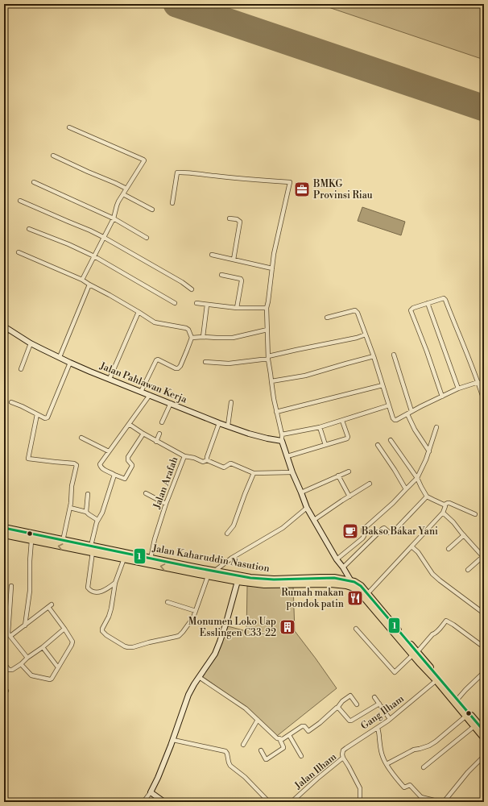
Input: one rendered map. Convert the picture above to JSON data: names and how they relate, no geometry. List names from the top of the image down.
{
  "streets": {
    "highway": ["Jalan Kaharuddin Nasution"],
    "street": [
      "Jalan Pahlawan Kerja",
      "Jalan Arafah",
      "Gang Ilham",
      "Jalan Ilham"
    ]
  },
  "crossings": [
    ["Jalan Arafah", "Jalan Kaharuddin Nasution"],
    ["Jalan Kaharuddin Nasution", "Gang Ilham"],
    ["Gang Ilham", "Jalan Ilham"]
  ],
  "places": {
    "office": ["BMKG Provinsi Riau"],
    "cafe": ["Bakso Bakar Yani"],
    "restaurant": ["Rumah makan pondok patin"],
    "building": ["Monumen Loko Uap Esslingen C33-22"]
  },
  "lines": ["transit line 1"]
}
